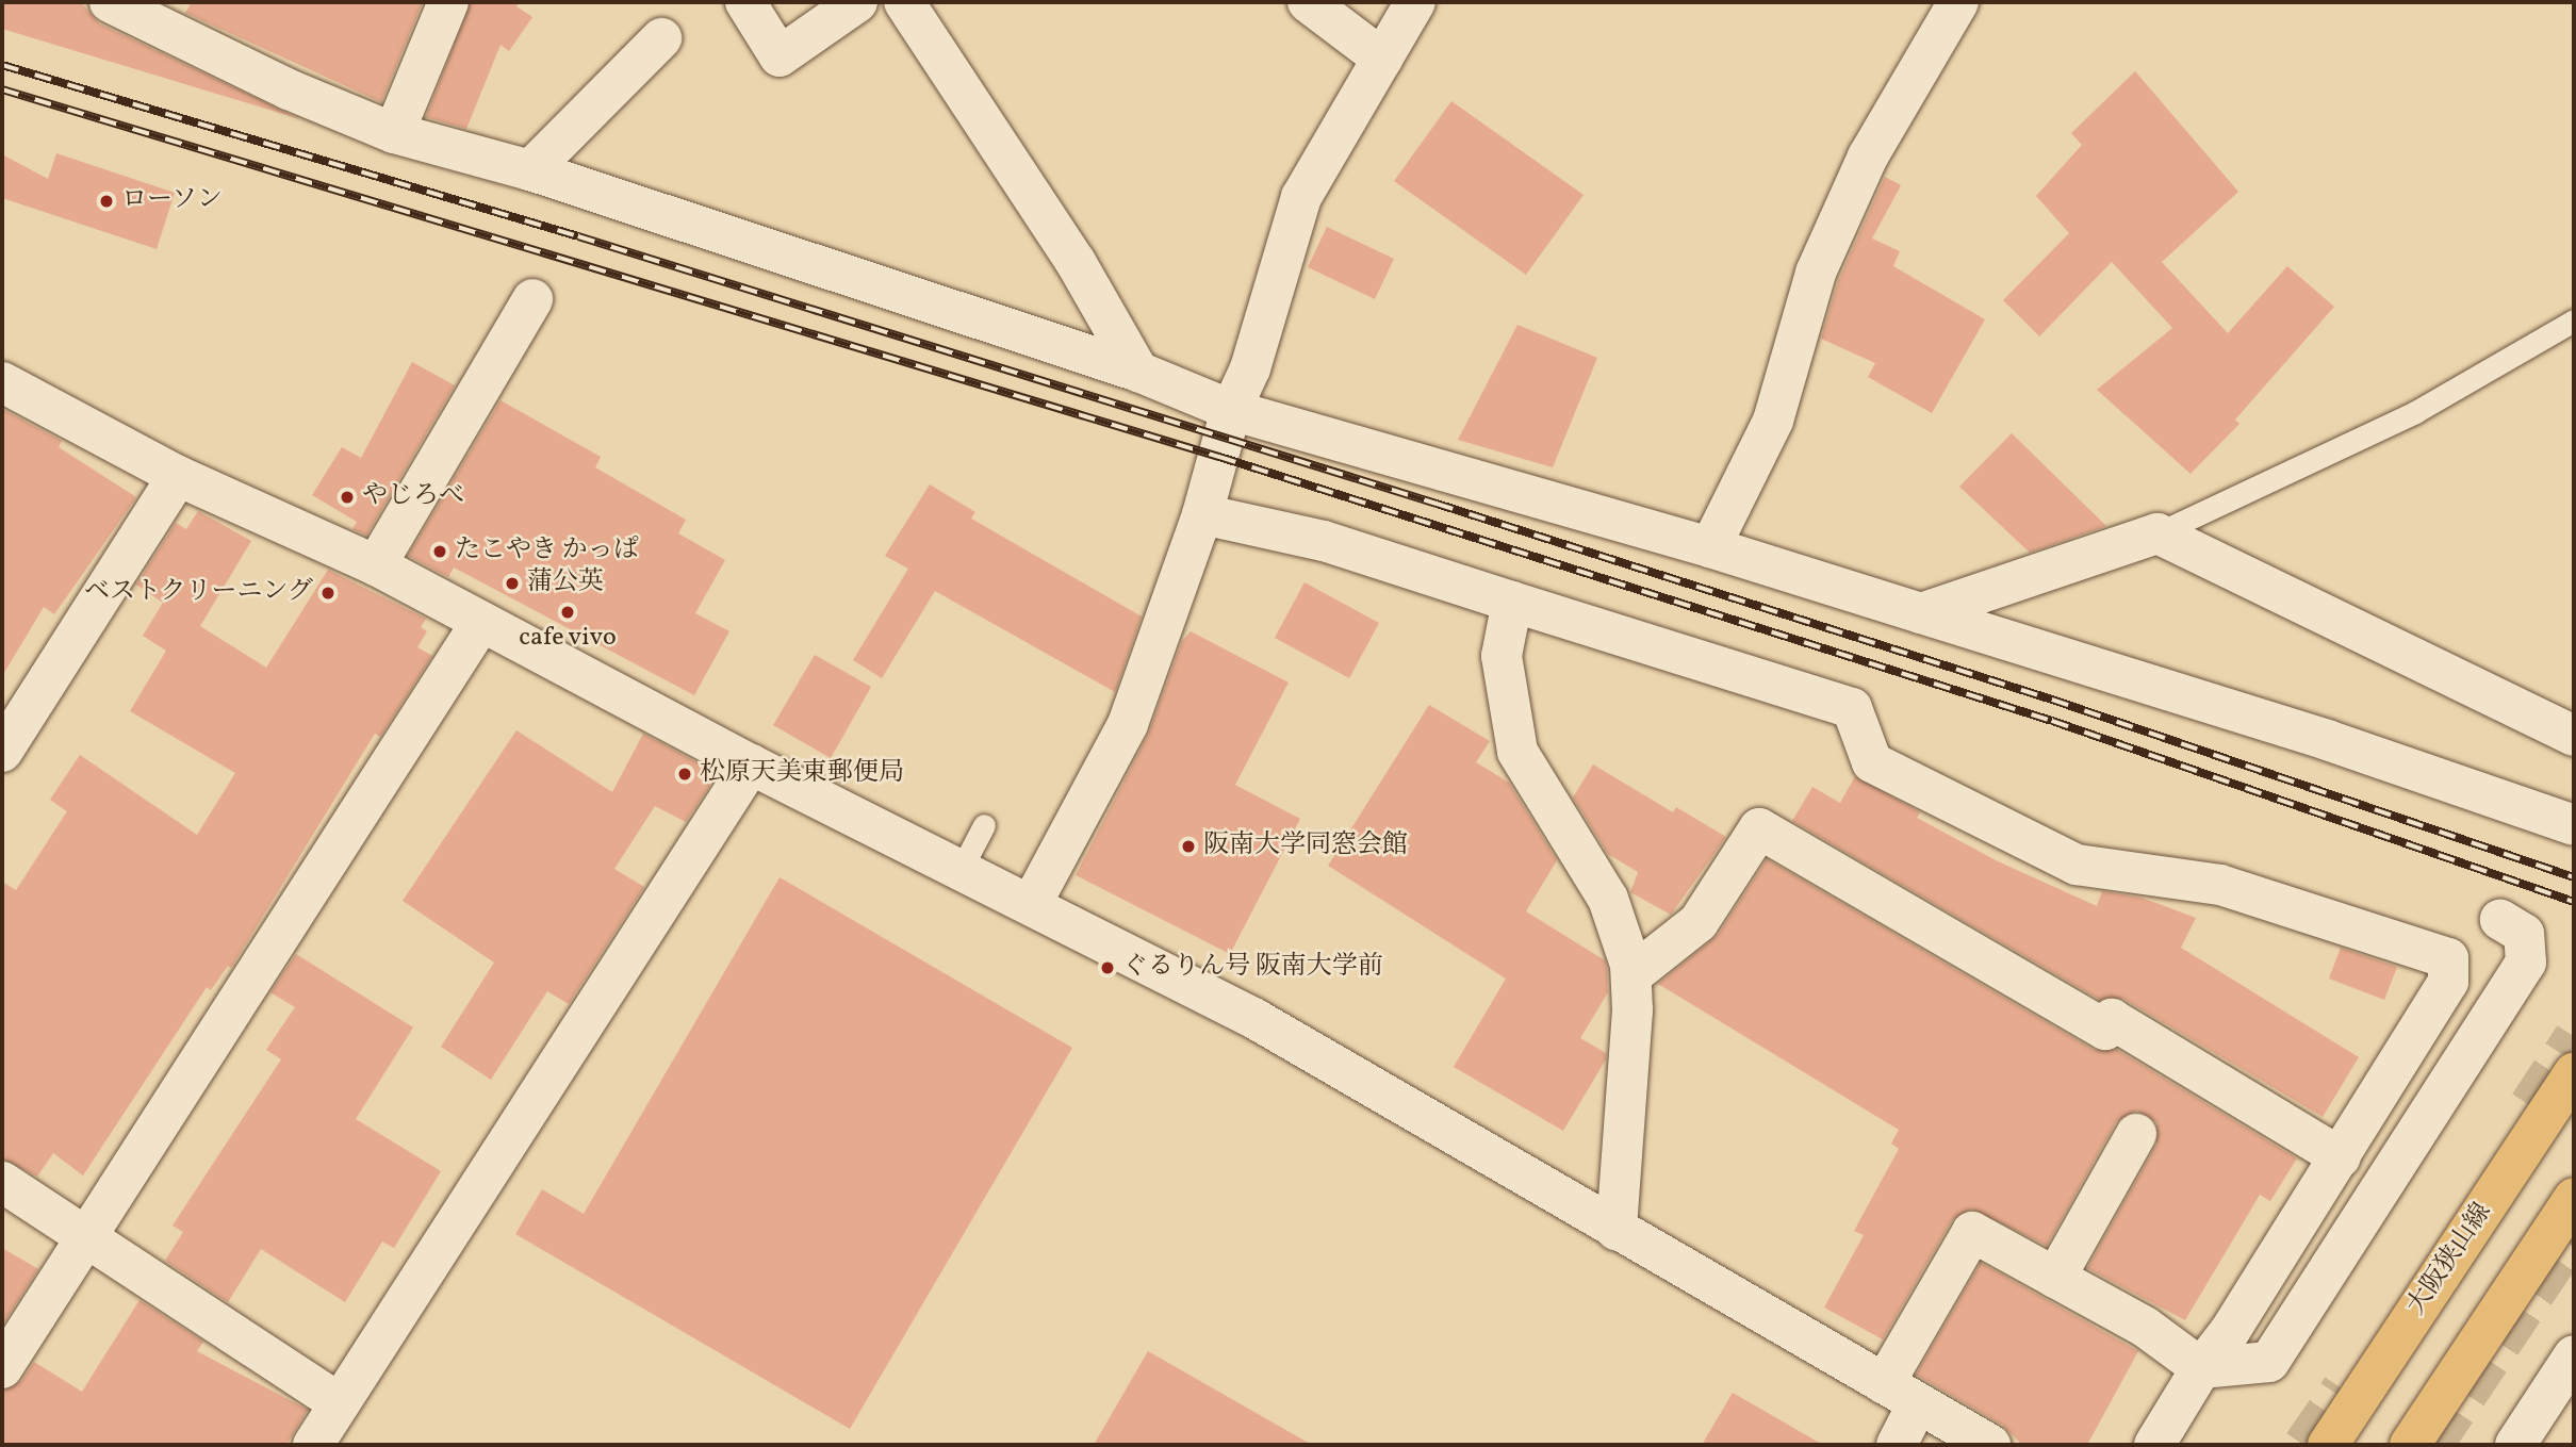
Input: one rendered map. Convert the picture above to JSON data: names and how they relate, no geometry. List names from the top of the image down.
{
  "streets": {
    "main road": ["大阪狭山線"]
  },
  "places": [
    "ローソン",
    "やじろべ",
    "たこやき かっぱ",
    "蒲公英",
    "ベストクリーニング",
    "cafe vivo",
    "松原天美東郵便局",
    "阪南大学同窓会館",
    "ぐるりん号 阪南大学前"
  ]
}
